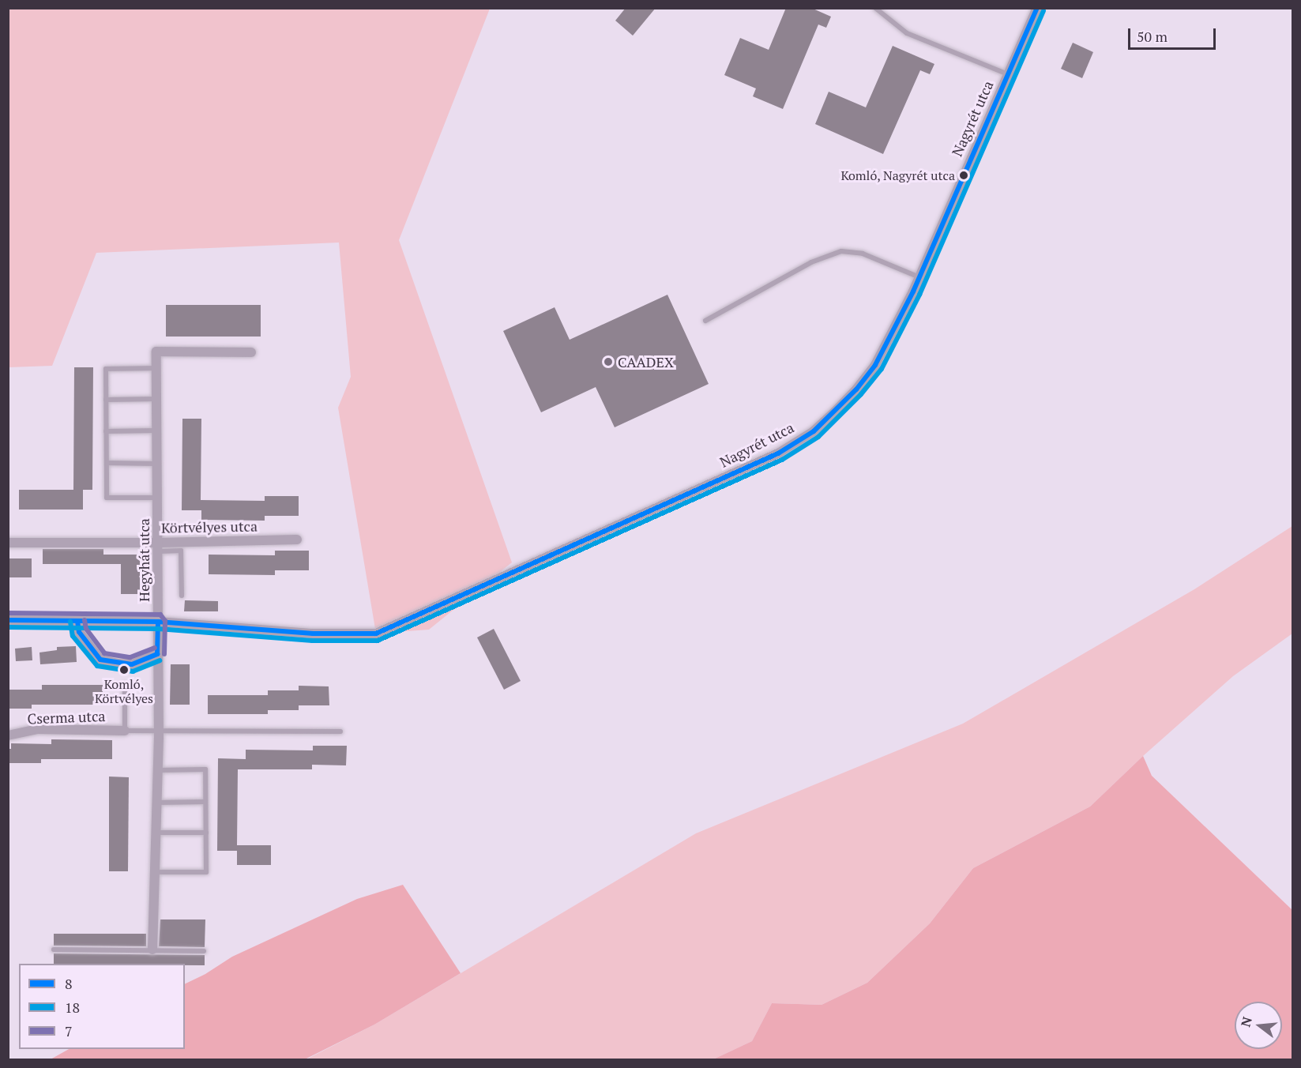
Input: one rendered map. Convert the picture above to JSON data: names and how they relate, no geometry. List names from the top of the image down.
{
  "streets": {
    "street": [
      "Nagyrét utca",
      "Körtvélyes utca",
      "Hegyhát utca",
      "Cserma utca"
    ]
  },
  "crossings": [
    ["Nagyrét utca", "Hegyhát utca"],
    ["Körtvélyes utca", "Hegyhát utca"]
  ],
  "places": ["Komló, Nagyrét utca", "CAADEX", "Komló, Körtvélyes"],
  "lines": ["transit line 8", "transit line 18", "transit line 7"],
  "legend": ["8", "18", "7"],
  "scale_bar": "50 m",
  "north": "left"
}
